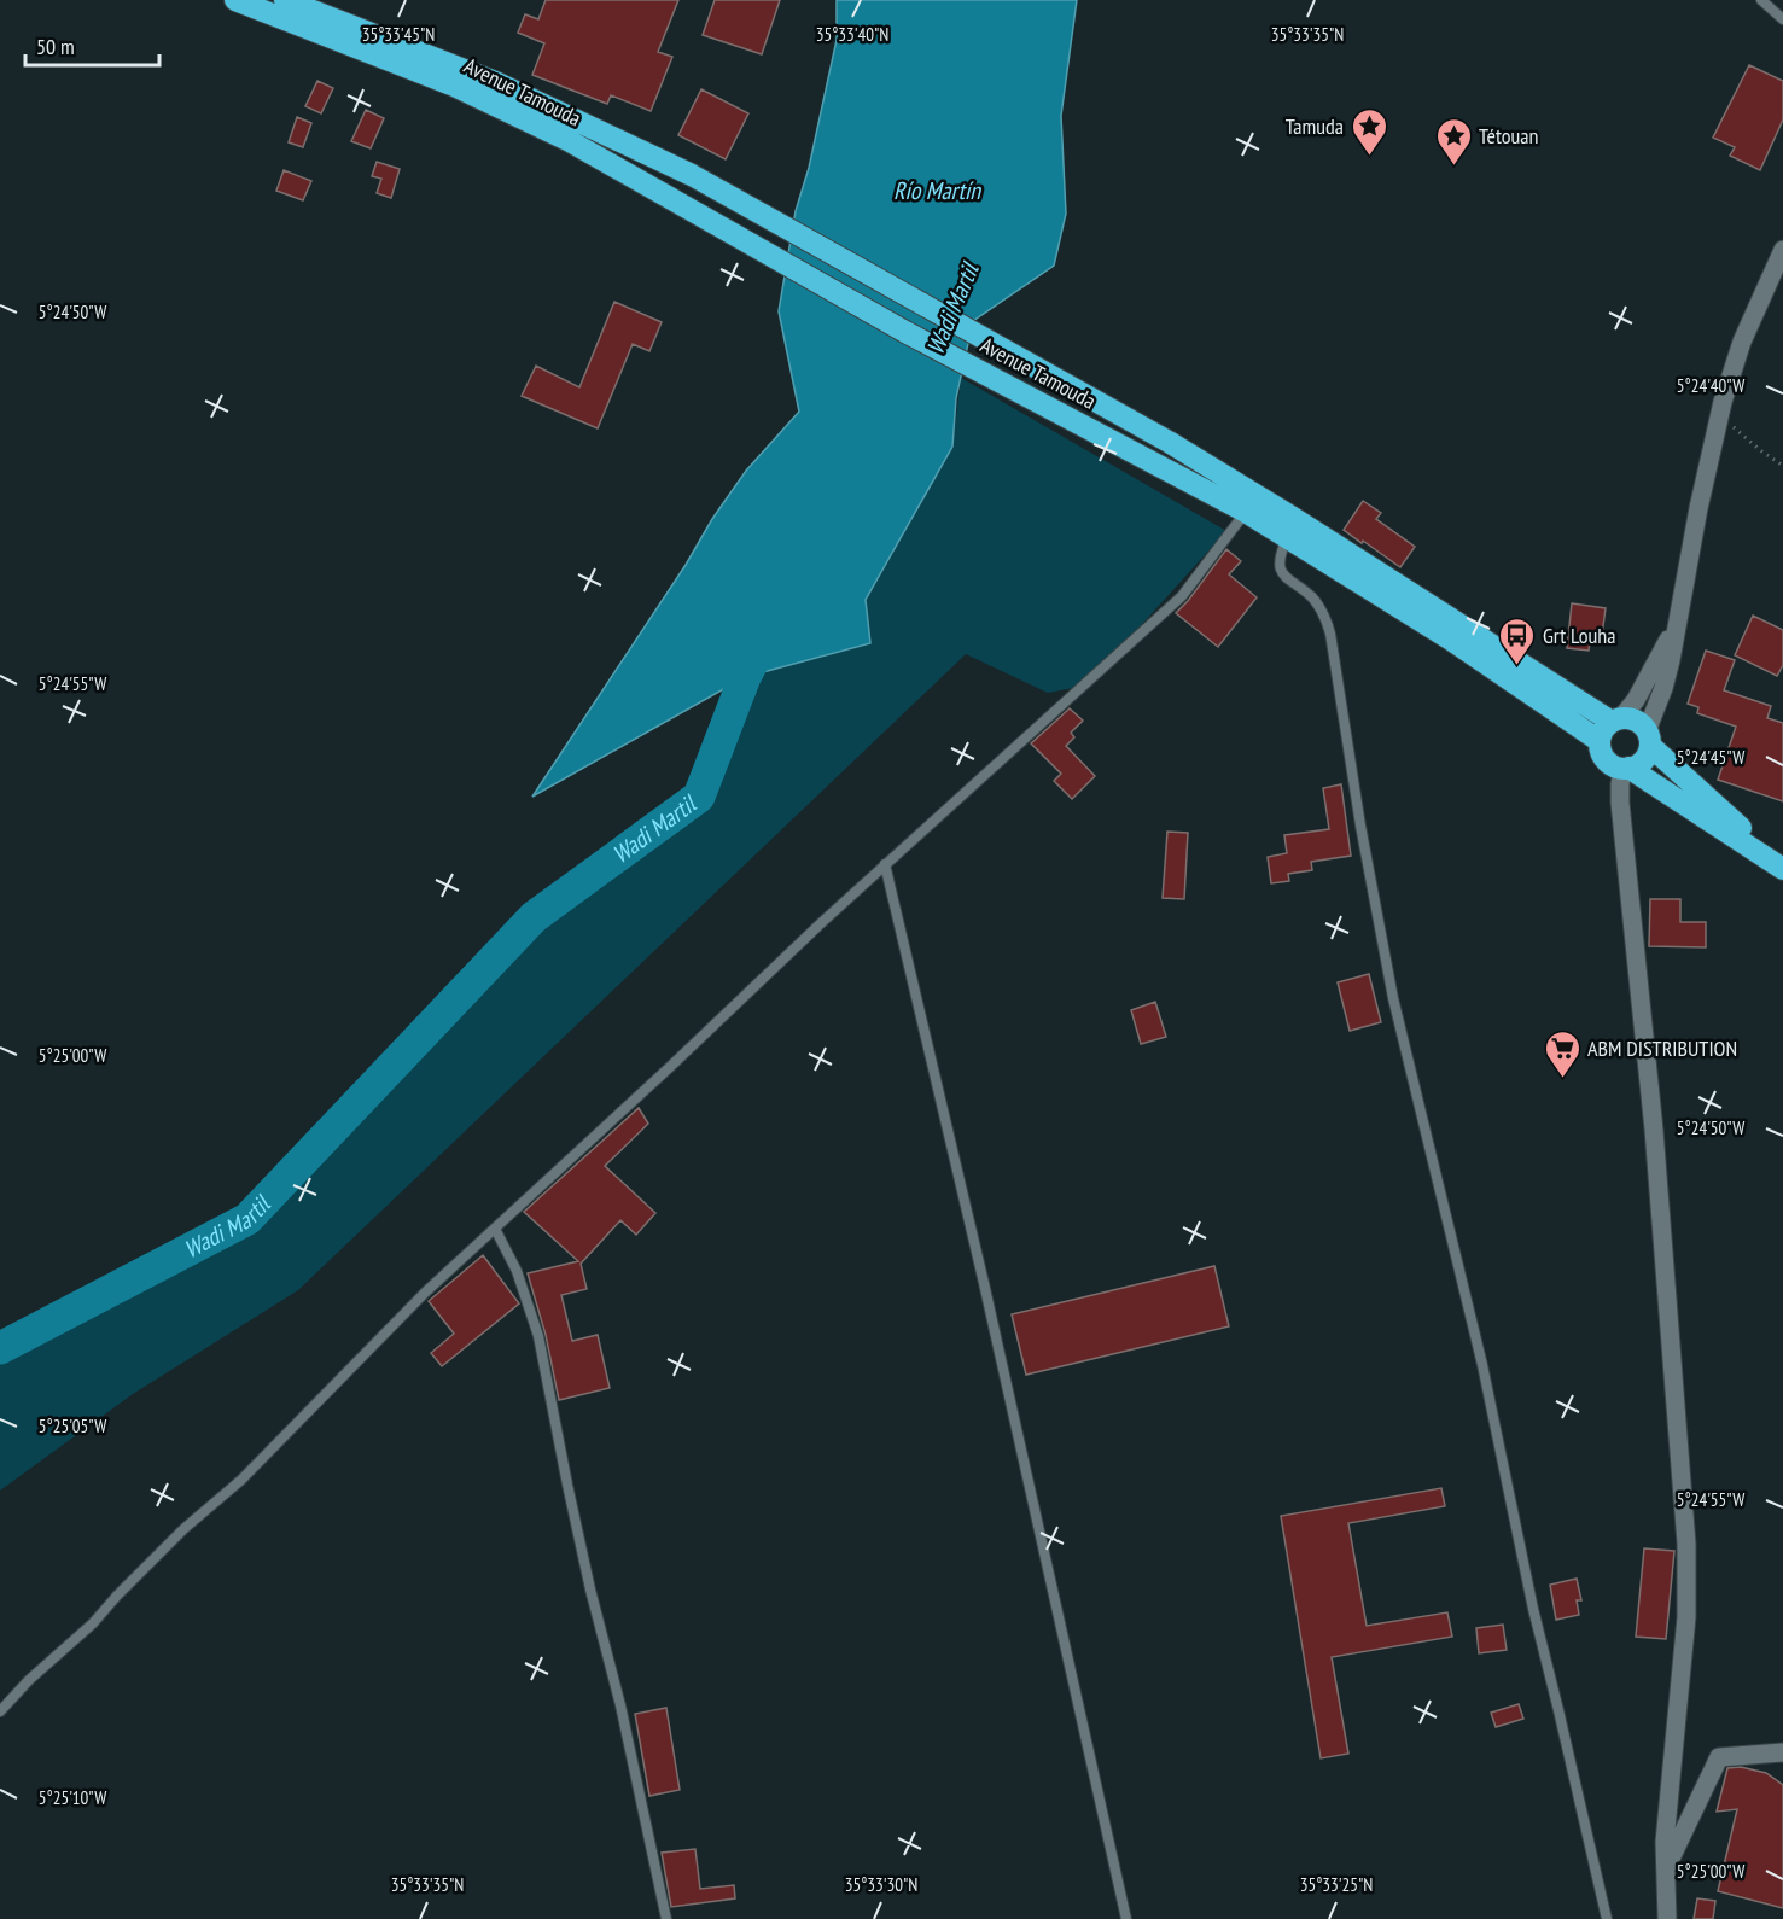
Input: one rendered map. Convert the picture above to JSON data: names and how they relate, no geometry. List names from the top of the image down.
{
  "streets": {
    "highway": ["Avenue Tamouda"]
  },
  "water": ["Río Martín", "Wadi Martil"],
  "places": {
    "place": ["Tamuda", "Tétouan"],
    "bus stop": ["Grt Louha"],
    "supermarket": ["ABM DISTRIBUTION"]
  },
  "scale_bar": "50 m",
  "coordinates": [
    "35°33'45\"N",
    "35°33'40\"N",
    "35°33'35\"N",
    "5°24'50\"W",
    "5°24'40\"W",
    "5°24'55\"W",
    "5°24'45\"W",
    "5°25'00\"W",
    "5°25'05\"W",
    "5°25'10\"W",
    "35°33'30\"N",
    "35°33'25\"N"
  ]
}
